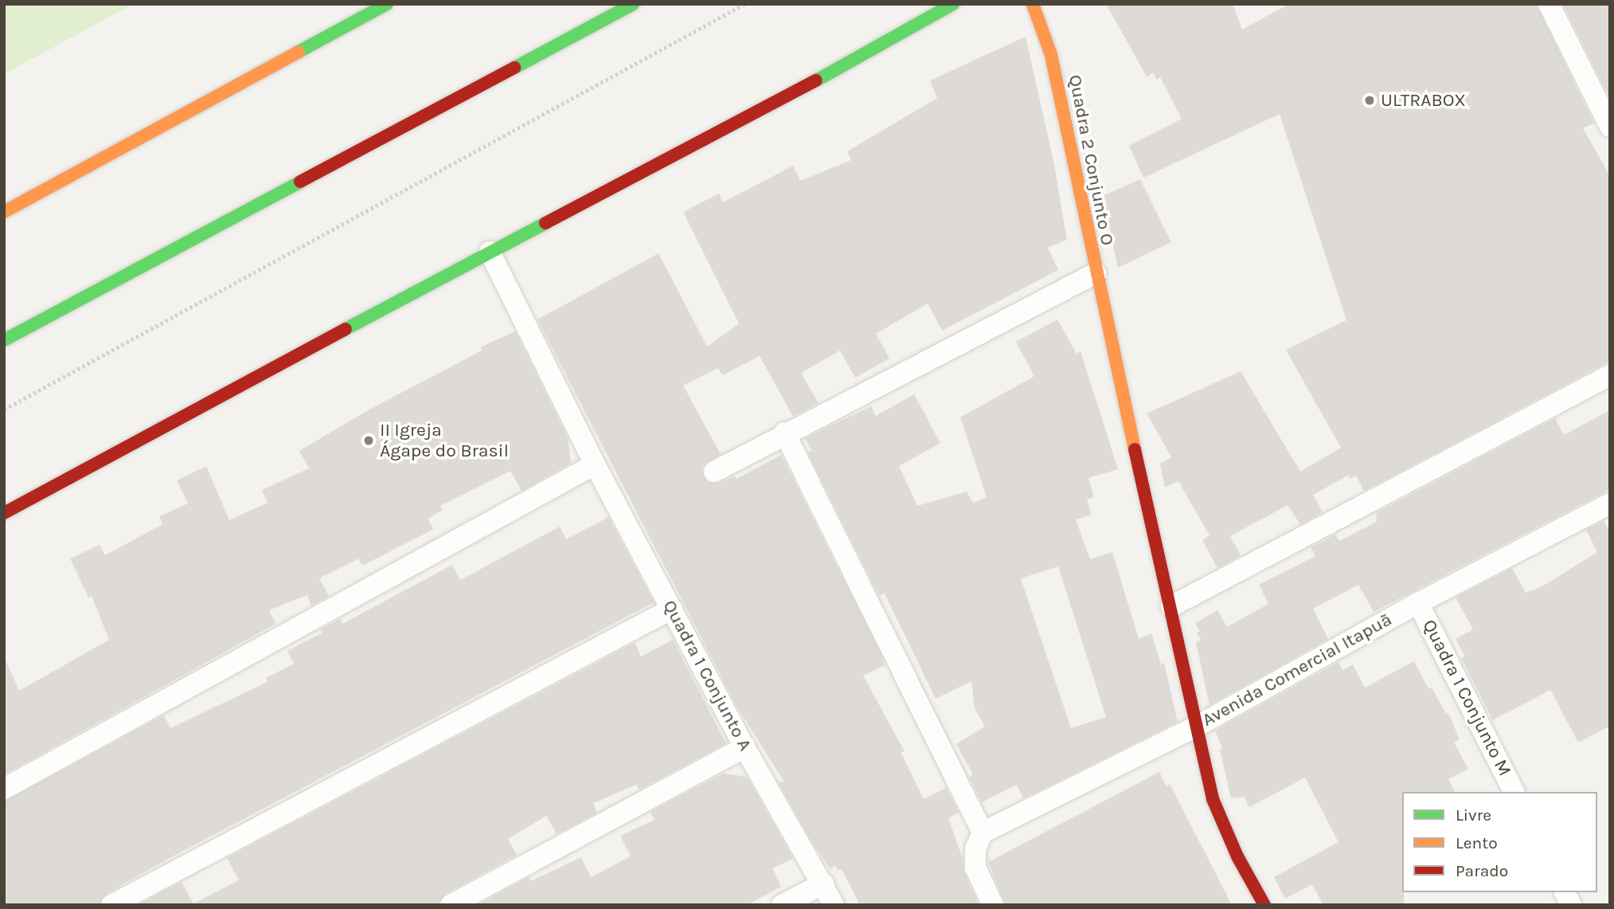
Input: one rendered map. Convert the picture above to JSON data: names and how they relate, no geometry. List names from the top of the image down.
{
  "streets": {
    "street": [
      "Quadra 2 Conjunto O",
      "Avenida Comercial Itapuã",
      "Quadra 1 Conjunto A",
      "Quadra 1 Conjunto M"
    ]
  },
  "crossings": [
    ["Quadra 2 Conjunto O", "Avenida Comercial Itapuã"],
    ["Avenida Comercial Itapuã", "Quadra 1 Conjunto M"]
  ],
  "places": ["ULTRABOX", "II Igreja Ágape do Brasil"],
  "legend": ["Livre", "Lento", "Parado"]
}
